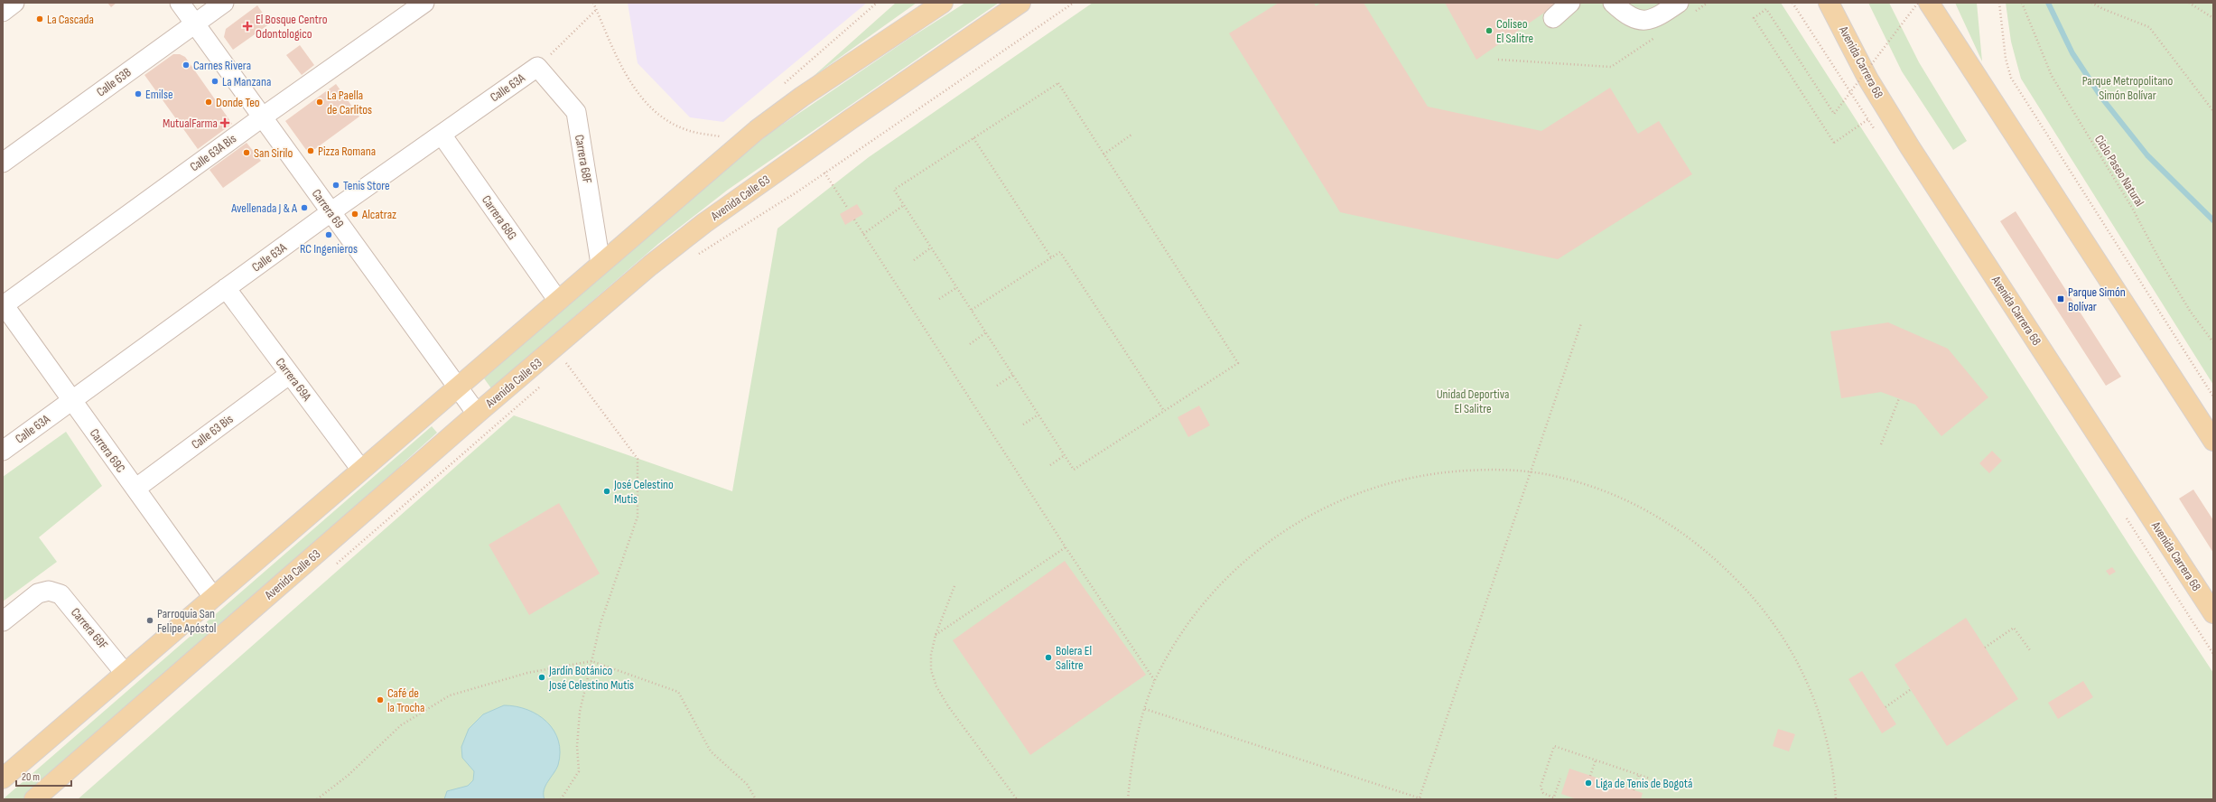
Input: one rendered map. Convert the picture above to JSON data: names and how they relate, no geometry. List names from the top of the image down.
{
  "streets": {
    "main road": ["Avenida Carrera 68", "Avenida Calle 63"],
    "street": [
      "Calle 63B",
      "Calle 63A",
      "Calle 63A Bis",
      "Carrera 68F",
      "Carrera 69",
      "Carrera 68G",
      "Carrera 69A",
      "Calle 63 Bis",
      "Carrera 69C",
      "Carrera 69F"
    ],
    "path": ["Ciclo Paseo Natural"]
  },
  "crossings": [
    ["Calle 63B", "Carrera 69"],
    ["Calle 63A", "Carrera 68F"],
    ["Calle 63A", "Carrera 69"],
    ["Calle 63A", "Carrera 68G"],
    ["Calle 63A", "Carrera 69A"],
    ["Calle 63A", "Carrera 69C"],
    ["Calle 63A Bis", "Carrera 69"],
    ["Calle 63A Bis", "Carrera 69C"],
    ["Avenida Calle 63", "Carrera 69"],
    ["Carrera 69A", "Calle 63 Bis"],
    ["Calle 63 Bis", "Carrera 69C"]
  ],
  "parks": ["Parque Metropolitano Simón Bolívar", "Unidad Deportiva El Salitre"],
  "places": {
    "other": [
      "La Cascada",
      "Coliseo El Salitre",
      "Carnes Rivera",
      "La Manzana",
      "Emilse",
      "Donde Teo",
      "La Paella de Carlitos",
      "Pizza Romana",
      "San Sirilo",
      "Tenis Store",
      "Avellenada J & A",
      "Alcatraz",
      "RC Ingenieros",
      "José Celestino Mutis",
      "Parroquia San Felipe Apóstol",
      "Bolera El Salitre",
      "Jardín Botánico José Celestino Mutis",
      "Café de la Trocha",
      "Liga de Tenis de Bogotá"
    ],
    "health": ["El Bosque Centro Odontologico", "MutualFarma"],
    "transit": ["Parque Simón Bolívar"]
  },
  "scale_bar": "20 m"
}
